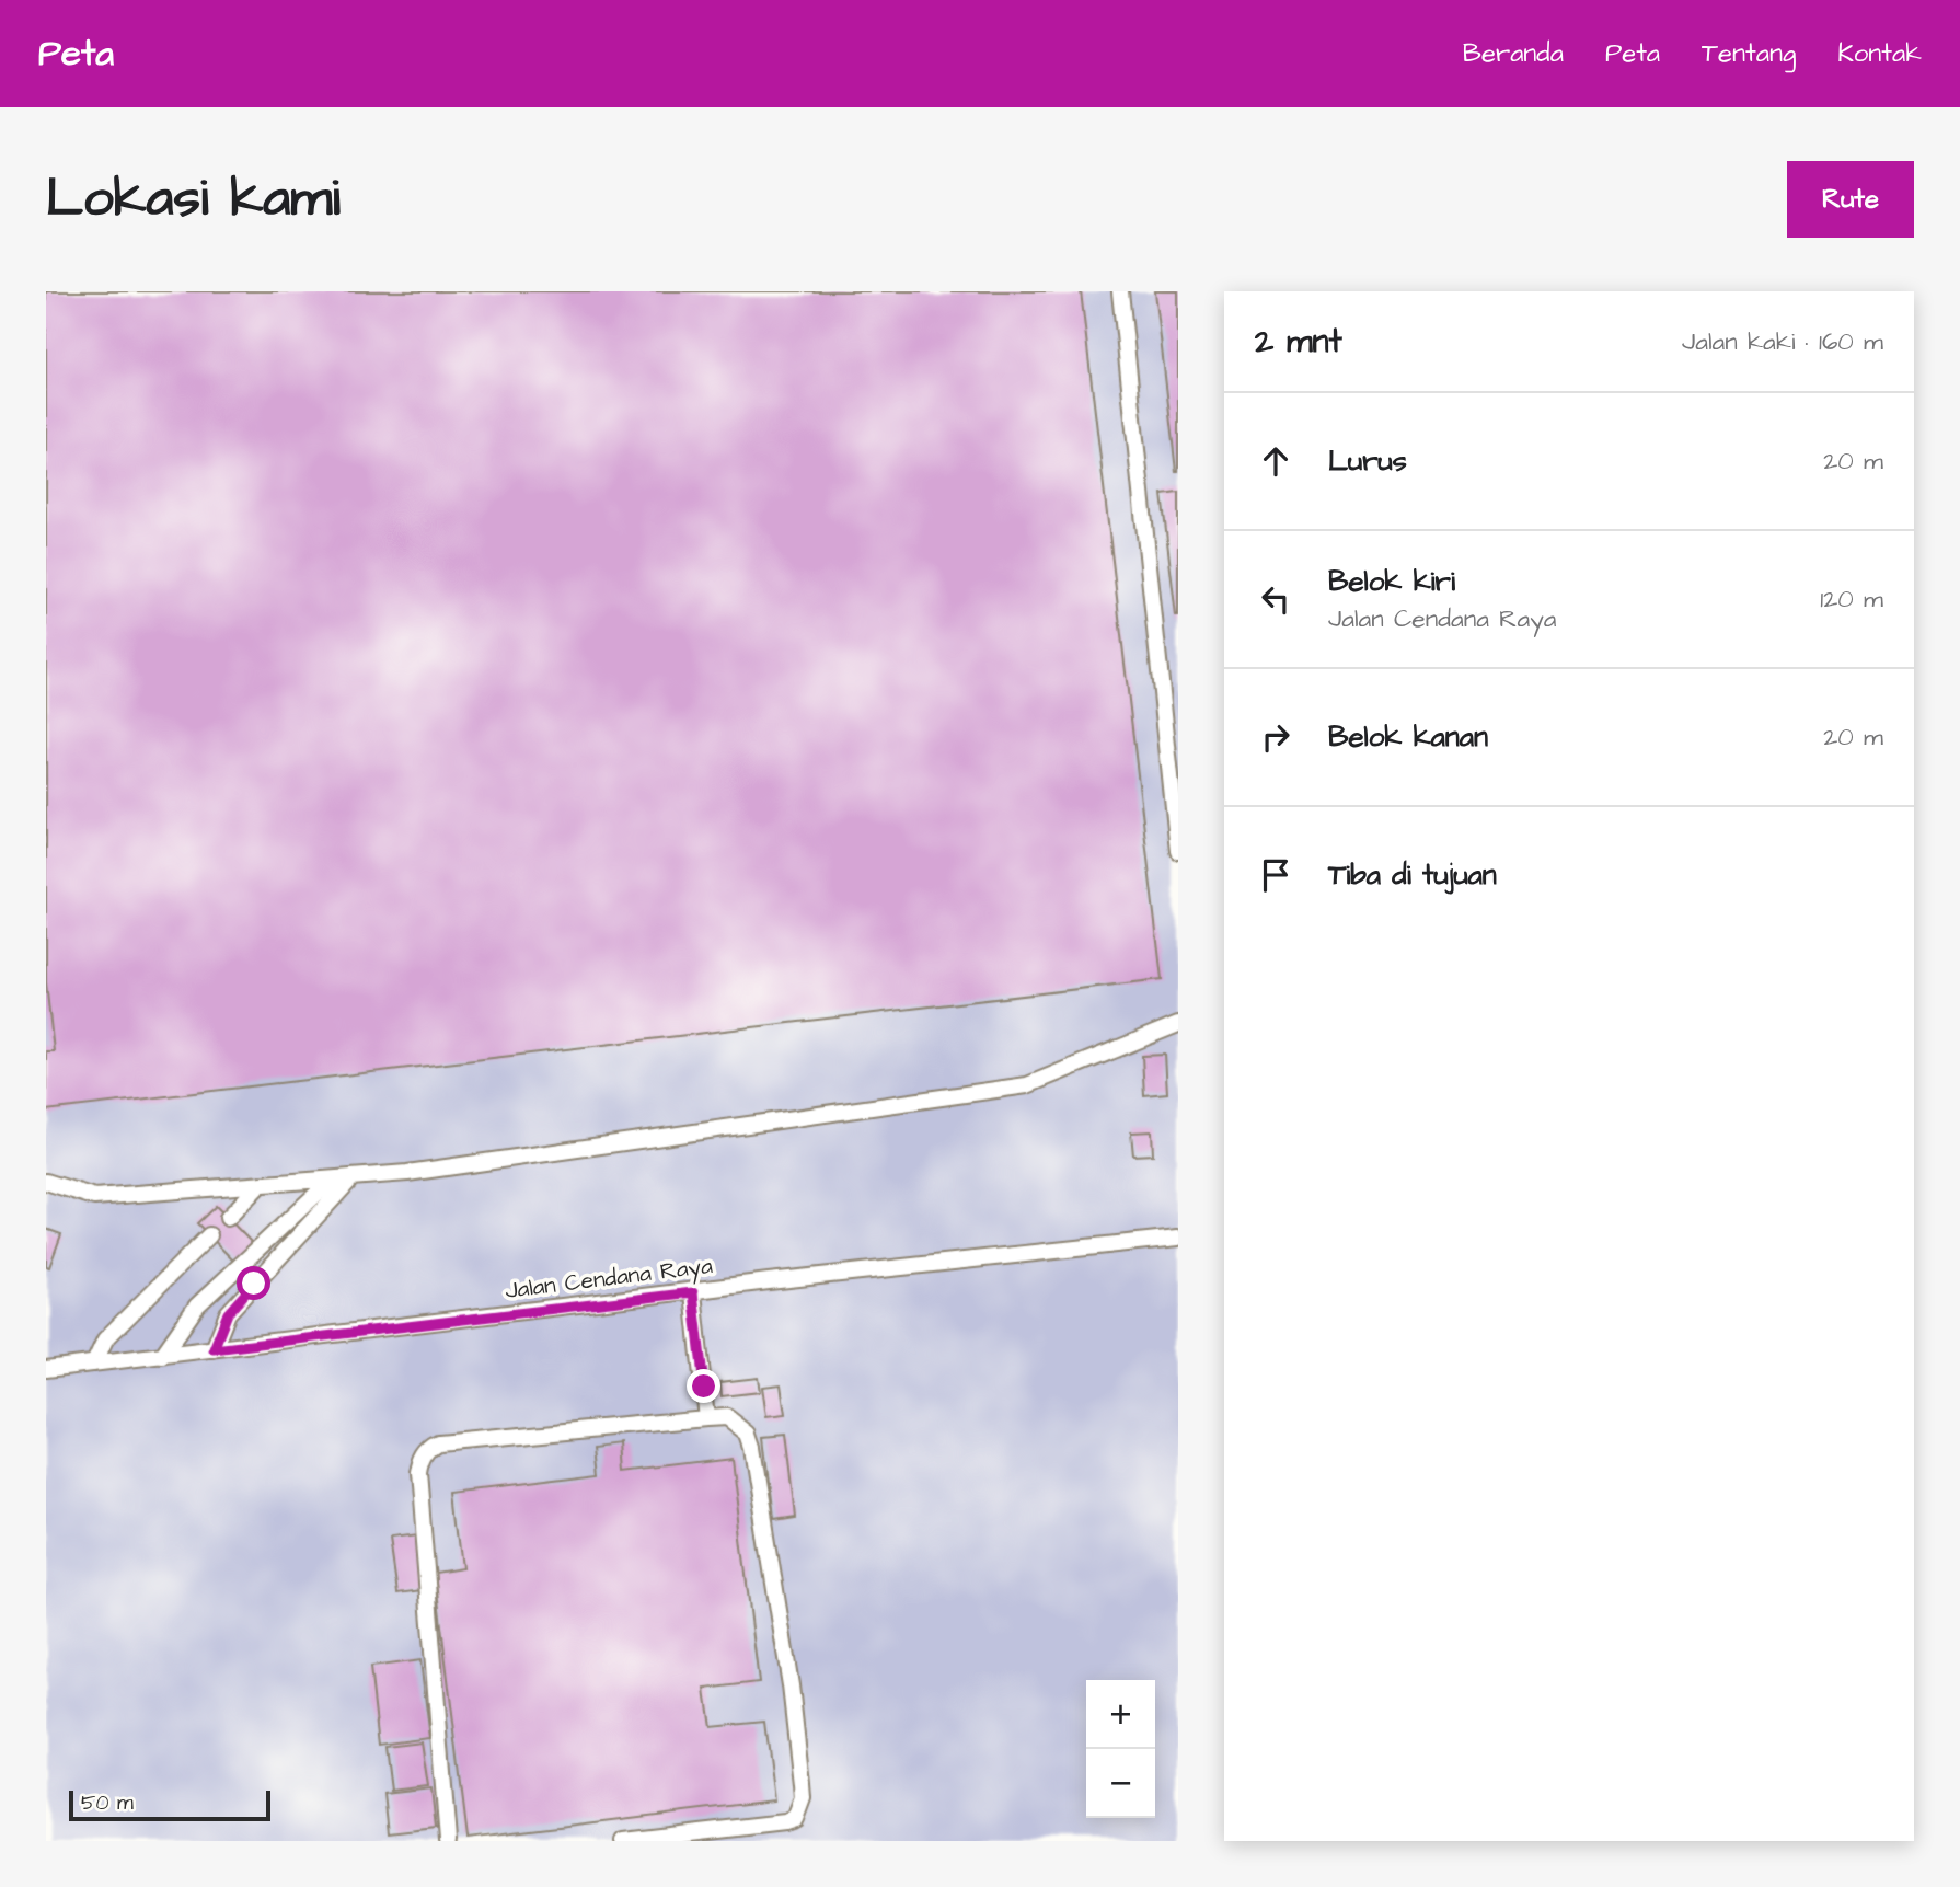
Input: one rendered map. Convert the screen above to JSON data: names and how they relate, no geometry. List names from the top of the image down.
{
  "streets": {
    "lane": ["Jalan Cendana Raya"]
  },
  "scale_bar": "50 m",
  "page": {
    "header": "Peta",
    "nav": [
      "Beranda",
      "Peta",
      "Tentang",
      "Kontak"
    ],
    "buttons": "Rute",
    "title": "Lokasi kami",
    "heading": ["2 mnt", "Jalan kaki · 160 m"],
    "list": [
      ["Lurus", "20 m"],
      ["Belok kiri", "Jalan Cendana Raya", "120 m"],
      ["Belok kanan", "20 m"],
      "Tiba di tujuan"
    ],
    "map_buttons": ["+", "−"],
    "scale": "50 m"
  }
}
